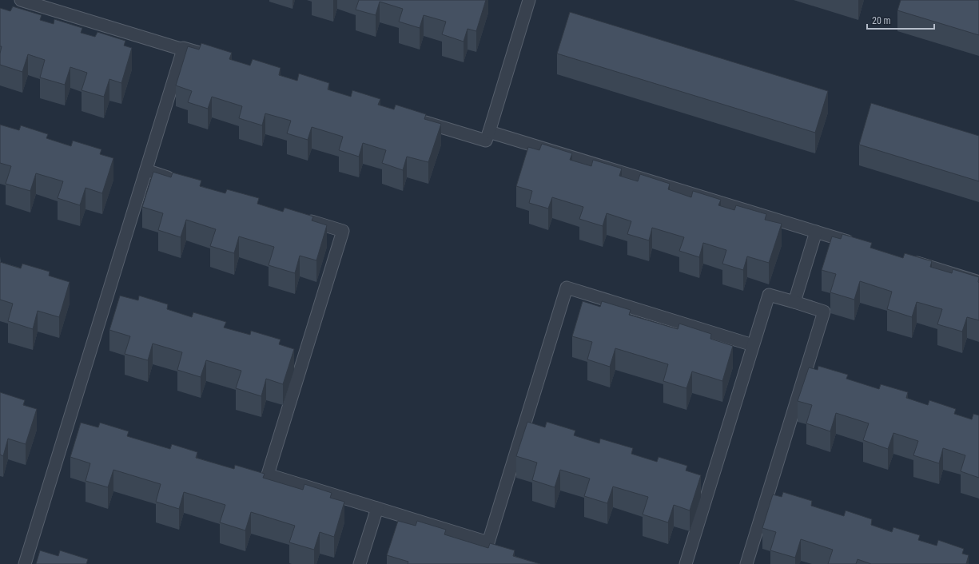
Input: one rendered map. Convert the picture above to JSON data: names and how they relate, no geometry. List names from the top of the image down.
{
  "scale_bar": "20 m"
}
